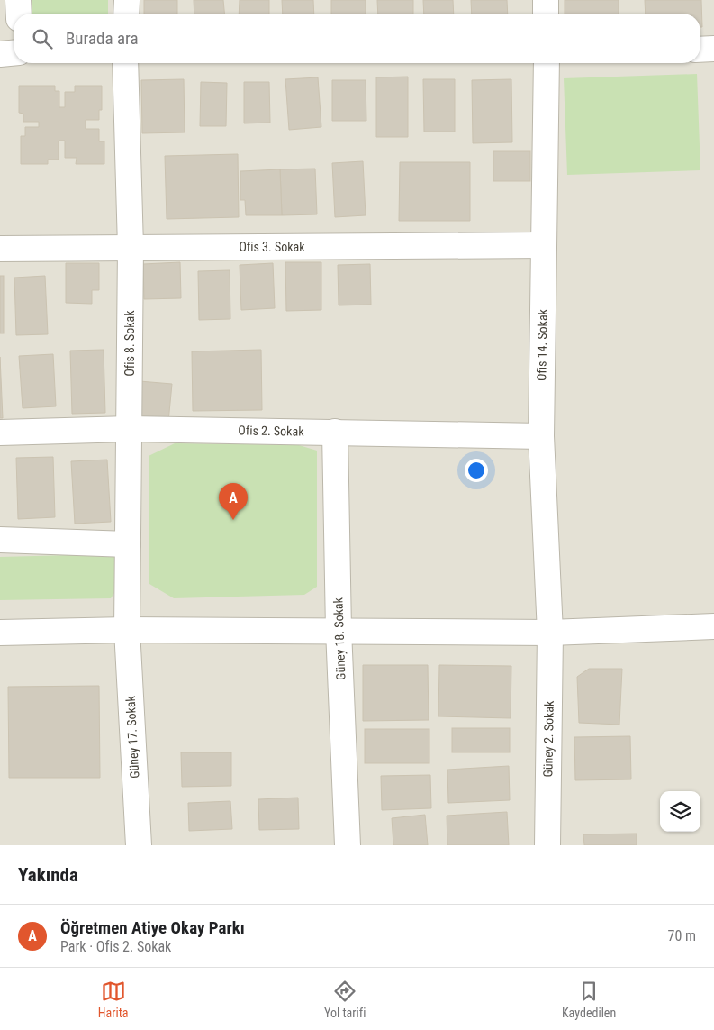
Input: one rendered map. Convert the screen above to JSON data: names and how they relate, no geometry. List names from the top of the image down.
{
  "streets": {
    "street": [
      "Ofis 3. Sokak",
      "Ofis 8. Sokak",
      "Ofis 14. Sokak",
      "Ofis 2. Sokak",
      "Güney 18. Sokak",
      "Güney 17. Sokak",
      "Güney 2. Sokak"
    ]
  },
  "crossings": [
    ["Ofis 3. Sokak", "Ofis 8. Sokak"],
    ["Ofis 3. Sokak", "Ofis 14. Sokak"],
    ["Ofis 8. Sokak", "Ofis 2. Sokak"],
    ["Ofis 8. Sokak", "Güney 17. Sokak"],
    ["Ofis 14. Sokak", "Ofis 2. Sokak"],
    ["Ofis 14. Sokak", "Güney 2. Sokak"],
    ["Ofis 2. Sokak", "Güney 18. Sokak"]
  ],
  "page": {
    "search": "Burada ara",
    "pins": "A",
    "heading": "Yakında",
    "list": [
      {
        "mark": "A",
        "name": "Öğretmen Atiye Okay Parkı",
        "note": "Park · Ofis 2. Sokak",
        "value": "70 m"
      }
    ],
    "nav": ["Harita", "Yol tarifi", "Kaydedilen"]
  }
}
